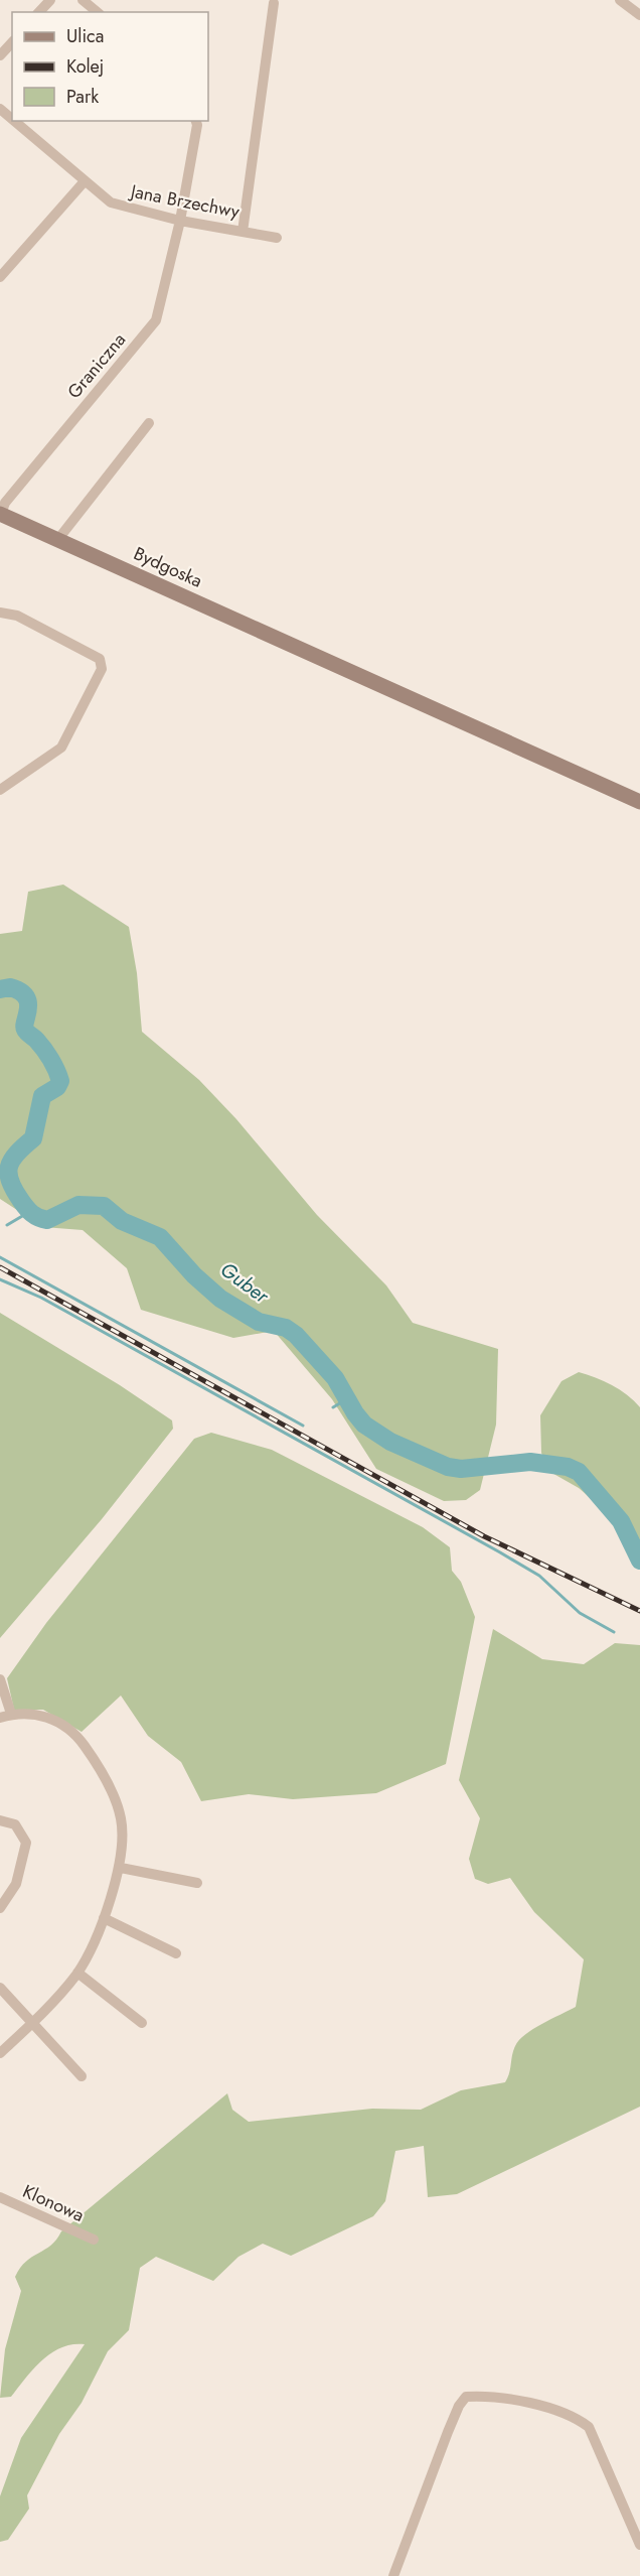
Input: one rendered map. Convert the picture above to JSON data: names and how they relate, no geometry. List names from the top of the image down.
{
  "streets": {
    "main road": ["Bydgoska"],
    "street": ["Jana Brzechwy", "Graniczna", "Klonowa"]
  },
  "crossings": [
    ["Jana Brzechwy", "Graniczna"],
    ["Graniczna", "Bydgoska"]
  ],
  "water": ["Guber"],
  "legend": ["Ulica", "Kolej", "Park"]
}
